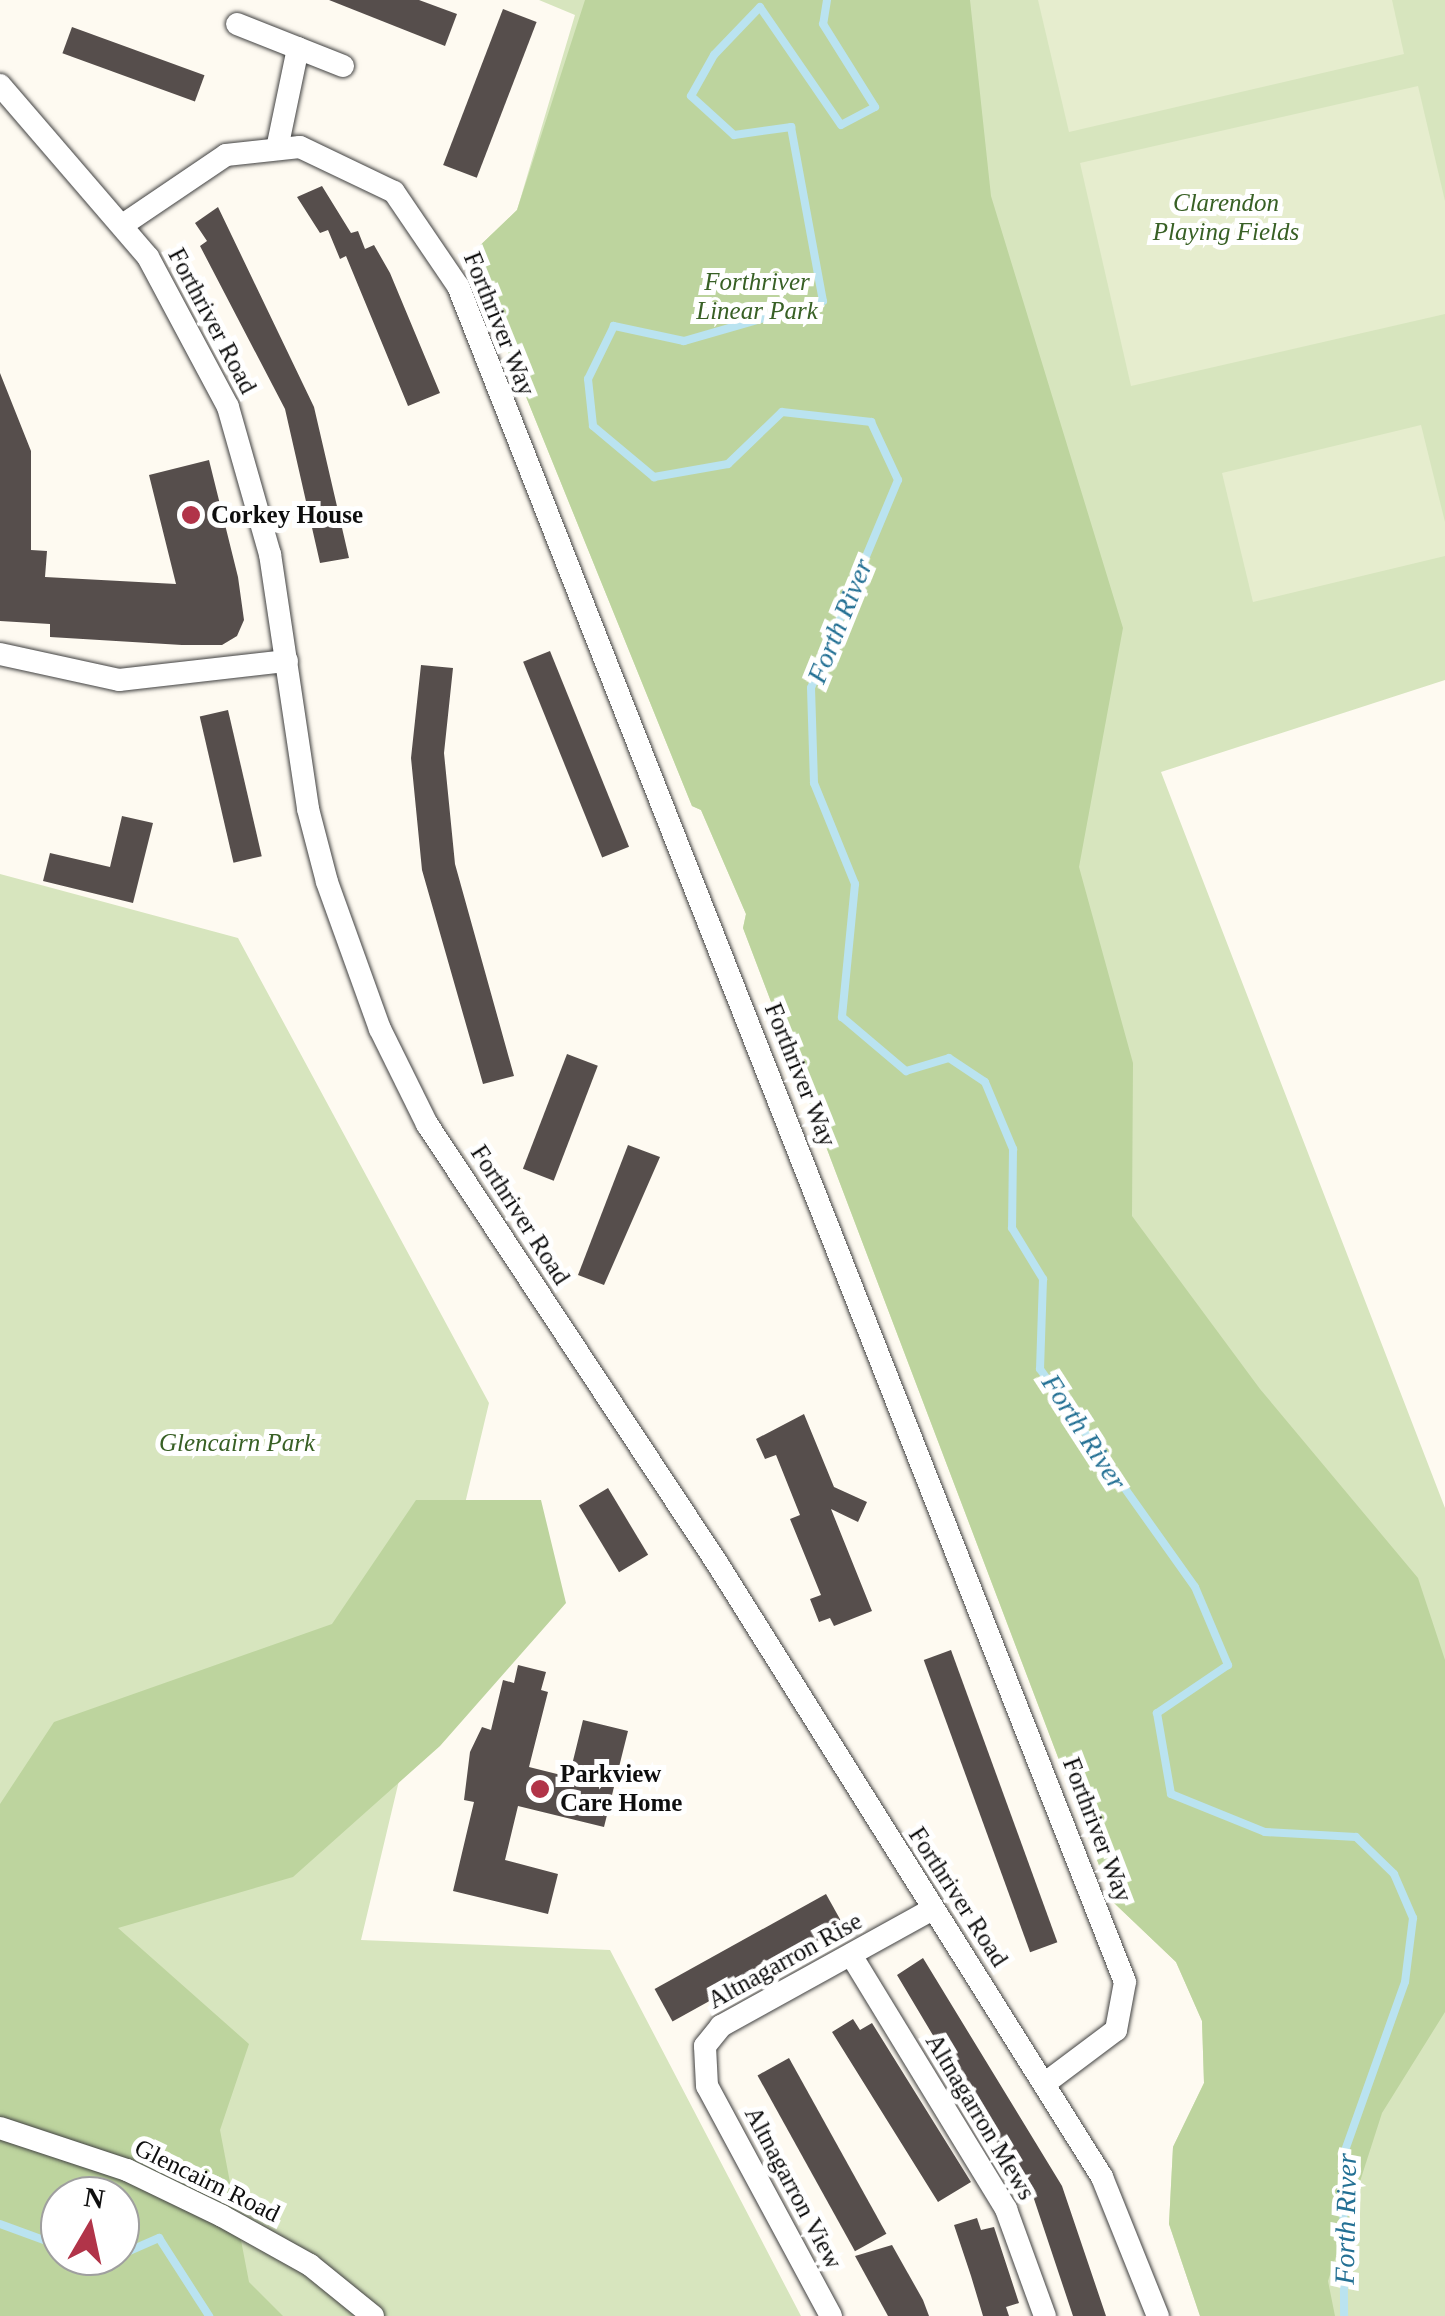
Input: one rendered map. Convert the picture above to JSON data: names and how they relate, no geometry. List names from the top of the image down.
{
  "streets": {
    "street": [
      "Forthriver Road",
      "Forthriver Way",
      "Altnagarron Rise",
      "Altnagarron Mews",
      "Glencairn Road",
      "Altnagarron View"
    ]
  },
  "crossings": [
    ["Forthriver Road", "Forthriver Way"],
    ["Forthriver Road", "Altnagarron Rise"],
    ["Altnagarron Rise", "Altnagarron Mews"],
    ["Altnagarron Rise", "Altnagarron View"]
  ],
  "water": ["Forth River"],
  "parks": ["Clarendon Playing Fields", "Forthriver Linear Park", "Glencairn Park"],
  "places": ["Corkey House", "Parkview Care Home"],
  "north": "top"
}
